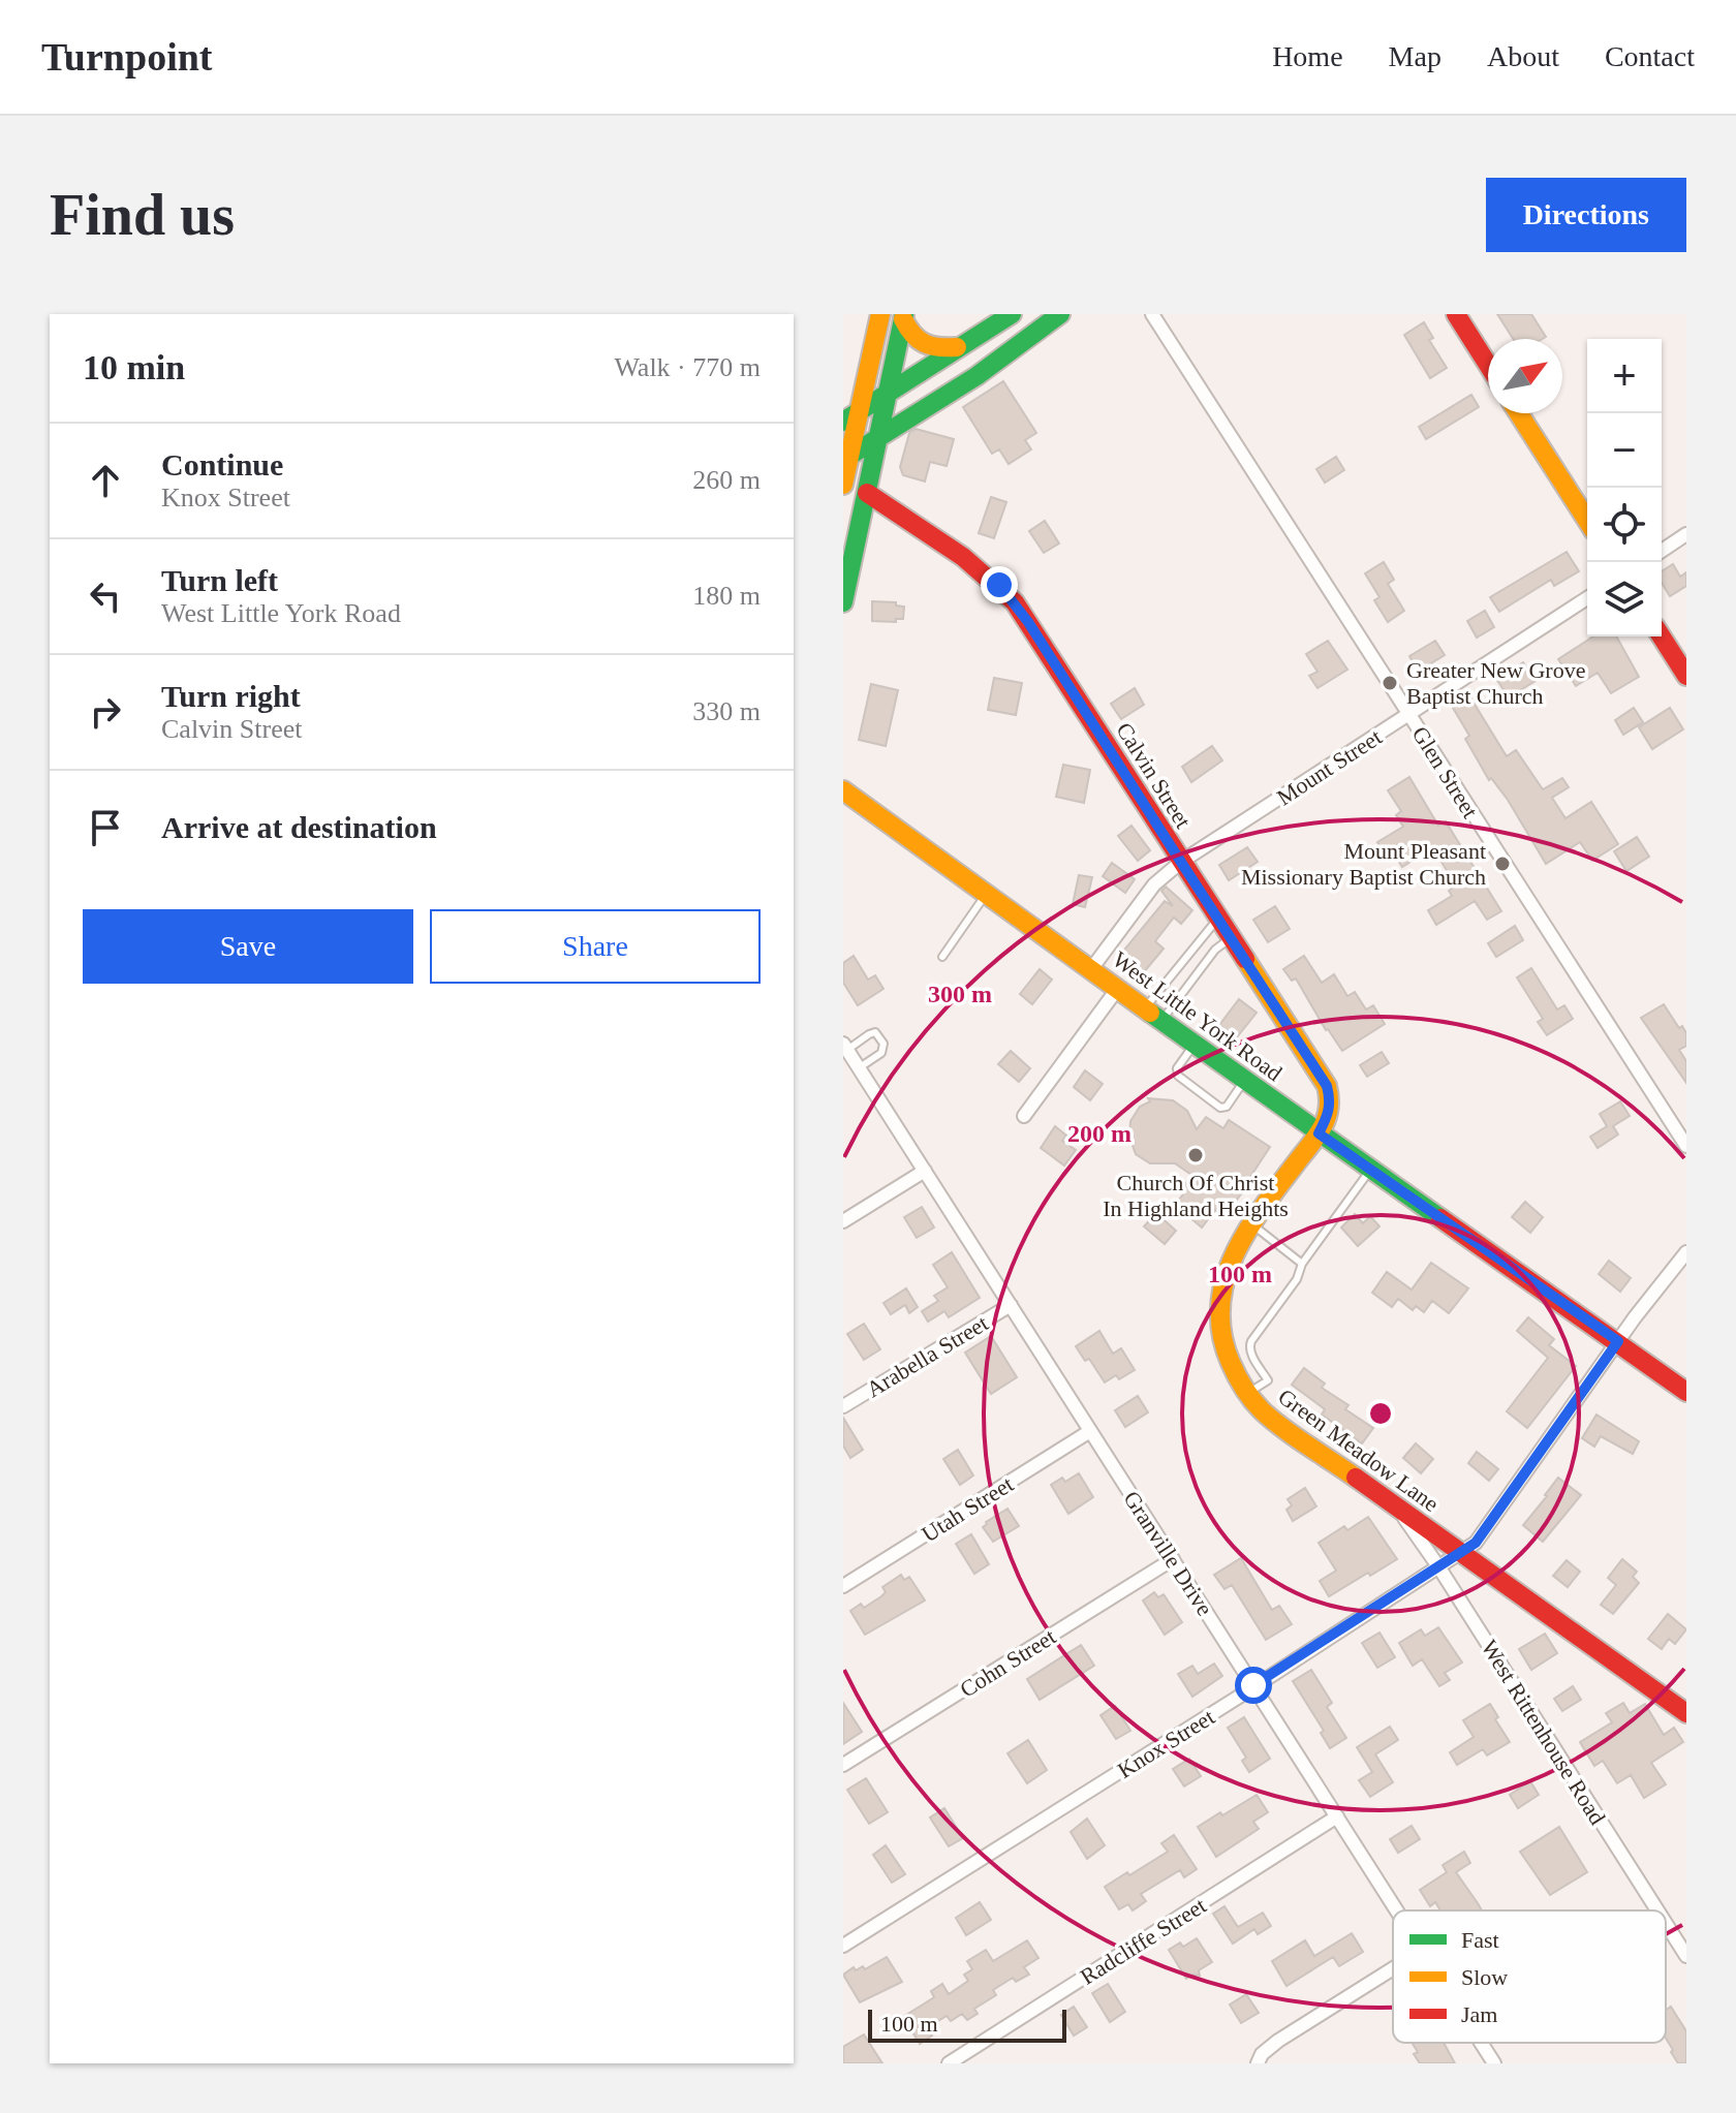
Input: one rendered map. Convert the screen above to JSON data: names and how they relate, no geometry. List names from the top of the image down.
{
  "streets": {
    "street": [
      "Mount Street",
      "Glen Street",
      "Calvin Street",
      "West Little York Road",
      "Arabella Street",
      "Green Meadow Lane",
      "Utah Street",
      "Granville Drive",
      "Cohn Street",
      "West Rittenhouse Road",
      "Knox Street",
      "Radcliffe Street"
    ]
  },
  "crossings": [
    ["Mount Street", "Glen Street"],
    ["Mount Street", "Calvin Street"],
    ["Mount Street", "West Little York Road"],
    ["Calvin Street", "West Little York Road"],
    ["Calvin Street", "Green Meadow Lane"],
    ["West Little York Road", "Green Meadow Lane"],
    ["West Little York Road", "Knox Street"],
    ["Arabella Street", "Granville Drive"],
    ["Green Meadow Lane", "West Rittenhouse Road"],
    ["Green Meadow Lane", "Knox Street"],
    ["Utah Street", "Granville Drive"],
    ["Granville Drive", "Cohn Street"],
    ["Granville Drive", "Knox Street"],
    ["Granville Drive", "Radcliffe Street"],
    ["West Rittenhouse Road", "Knox Street"]
  ],
  "places": ["Greater New Grove Baptist Church", "Mount Pleasant Missionary Baptist Church", "Church Of Christ In Highland Heights"],
  "legend": ["Fast", "Slow", "Jam"],
  "scale_bar": "100 m",
  "north": "top right",
  "page": {
    "header": "Turnpoint",
    "nav": [
      "Home",
      "Map",
      "About",
      "Contact"
    ],
    "buttons": [
      "Directions",
      ["Save", "Share"]
    ],
    "title": "Find us",
    "heading": ["10 min", "Walk · 770 m"],
    "map_buttons": ["+", "−"],
    "list": [
      ["Continue", "Knox Street", "260 m"],
      ["Turn left", "West Little York Road", "180 m"],
      ["Turn right", "Calvin Street", "330 m"],
      "Arrive at destination"
    ],
    "scale": "100 m"
  },
  "rings": ["300 m", "200 m", "100 m"]
}
